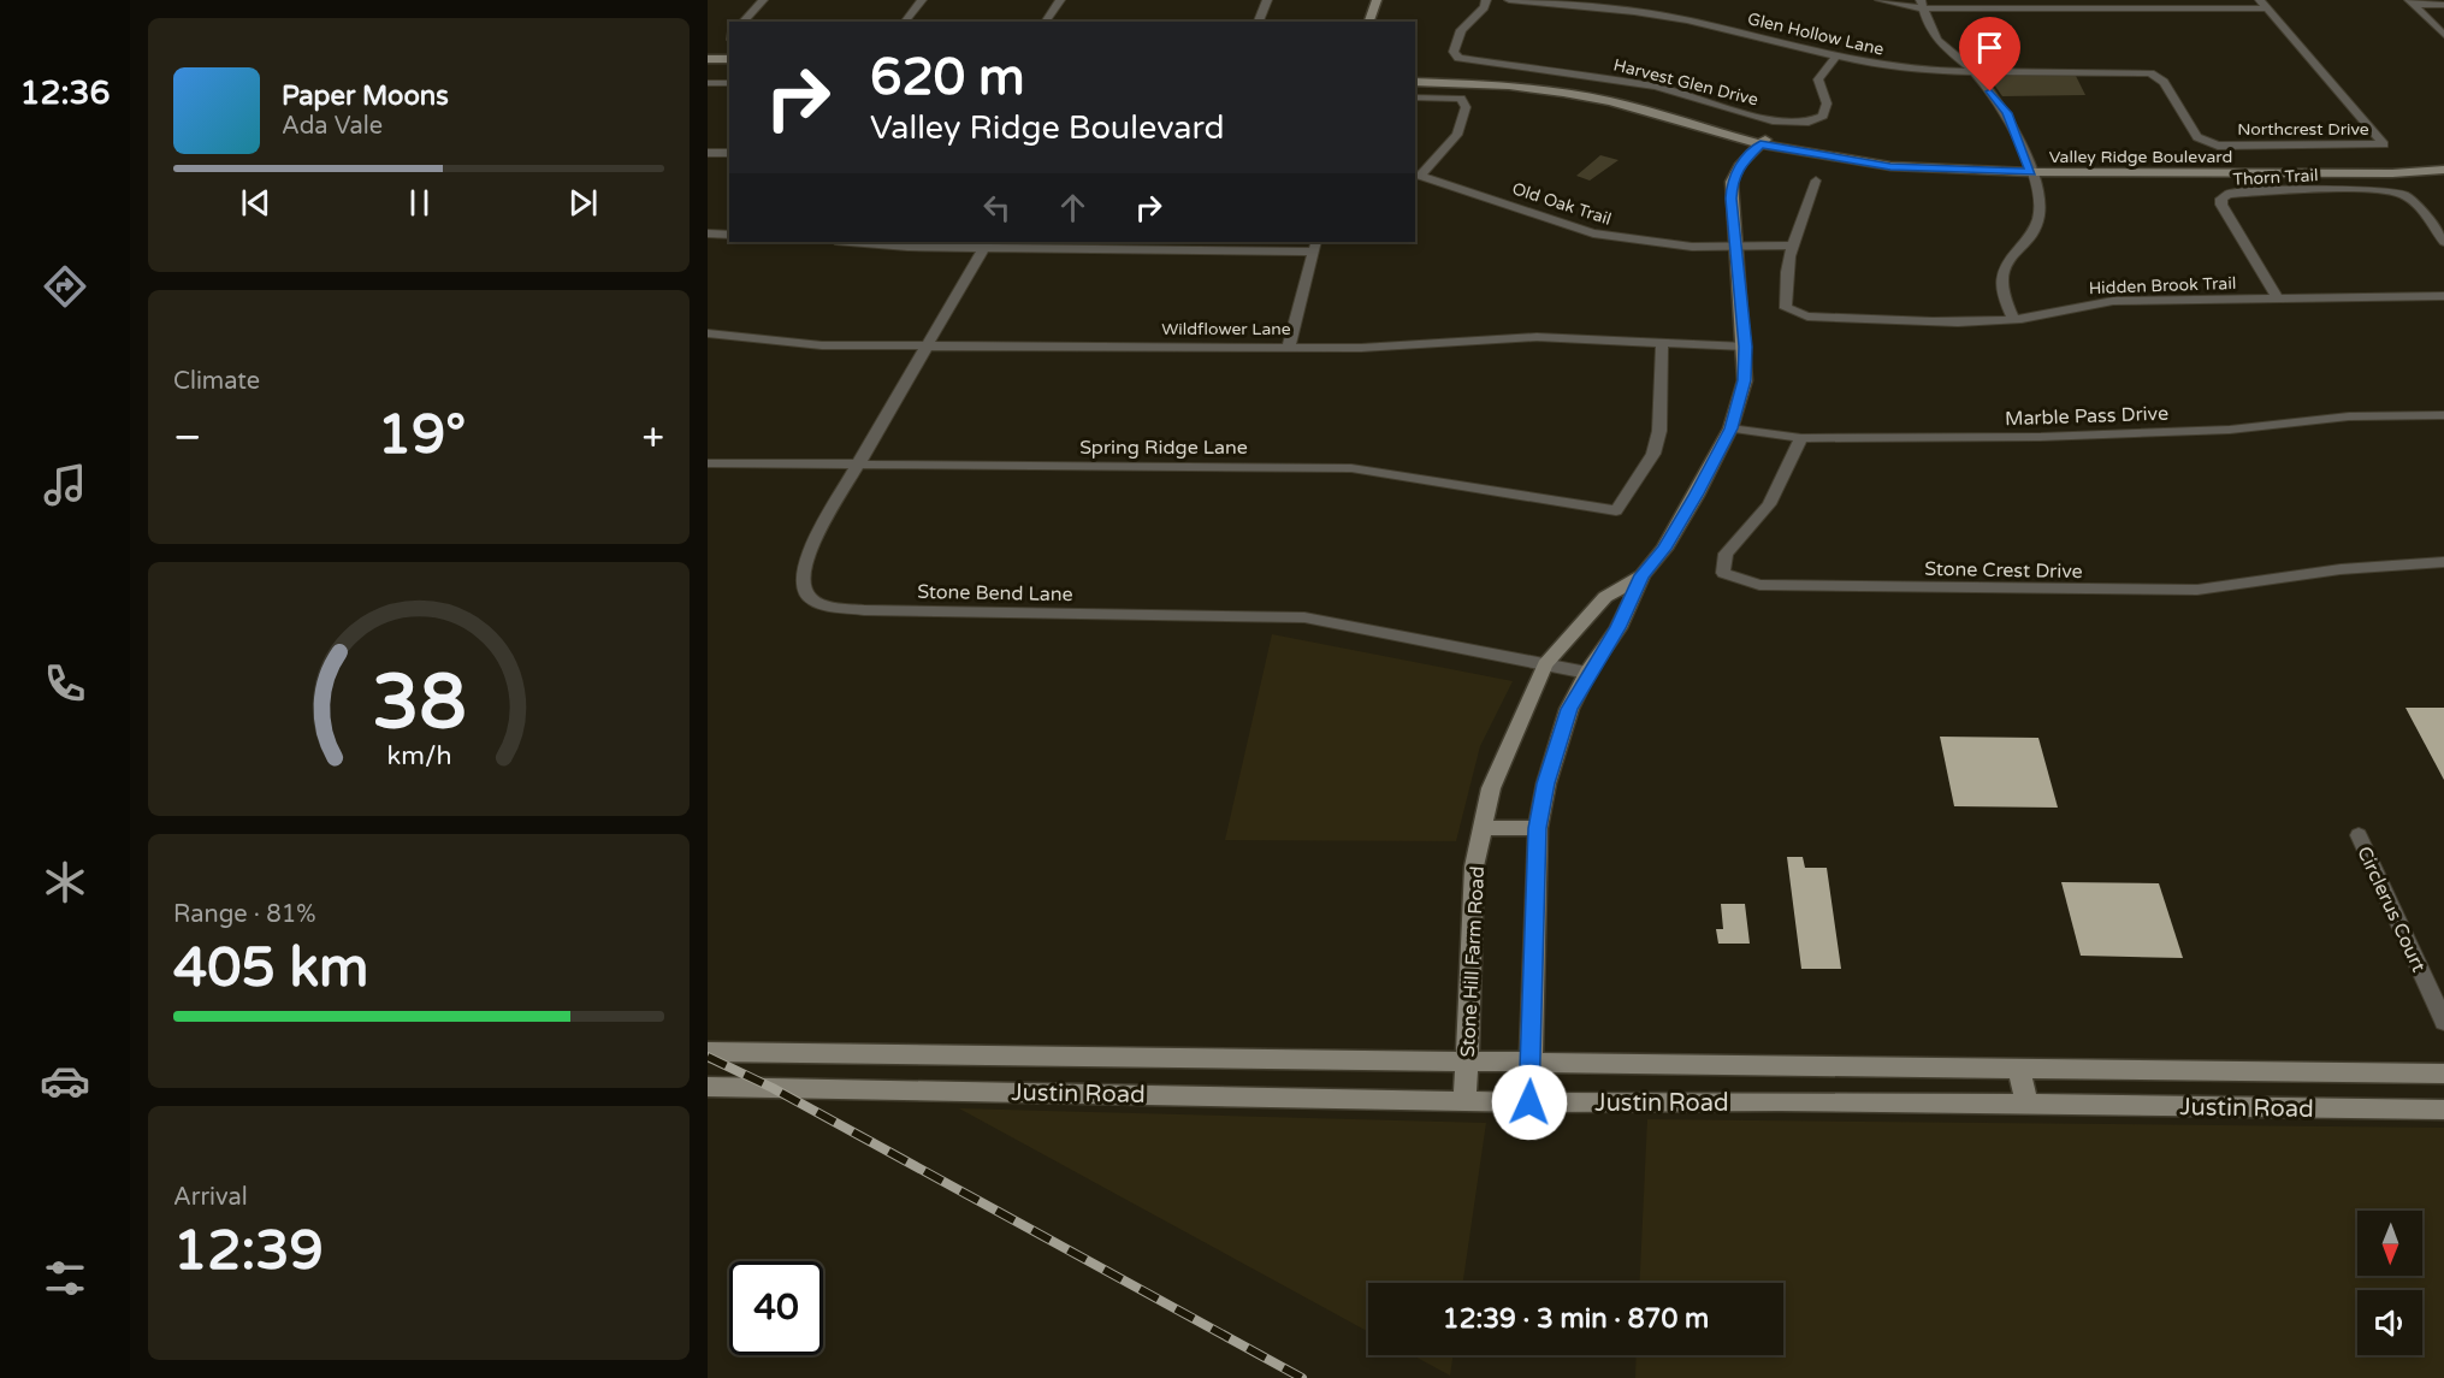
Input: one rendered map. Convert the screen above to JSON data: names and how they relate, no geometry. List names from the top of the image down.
{
  "streets": {
    "main road": ["Valley Ridge Boulevard", "Stone Hill Farm Road", "Justin Road"],
    "street": [
      "Glen Hollow Lane",
      "Harvest Glen Drive",
      "Northcrest Drive",
      "Thorn Trail",
      "Old Oak Trail",
      "Hidden Brook Trail",
      "Wildflower Lane",
      "Marble Pass Drive",
      "Spring Ridge Lane",
      "Stone Crest Drive",
      "Stone Bend Lane",
      "Circlerus Court"
    ]
  },
  "crossings": [
    ["Glen Hollow Lane", "Harvest Glen Drive"],
    ["Glen Hollow Lane", "Northcrest Drive"],
    ["Thorn Trail", "Hidden Brook Trail"],
    ["Old Oak Trail", "Hidden Brook Trail"],
    ["Wildflower Lane", "Spring Ridge Lane"],
    ["Wildflower Lane", "Stone Bend Lane"],
    ["Marble Pass Drive", "Stone Crest Drive"],
    ["Spring Ridge Lane", "Stone Bend Lane"],
    ["Stone Bend Lane", "Stone Hill Farm Road"],
    ["Stone Hill Farm Road", "Justin Road"]
  ],
  "north": "bottom",
  "page": {
    "tabs": "12:36",
    "turn": ["620 m", "Valley Ridge Boulevard"],
    "song": ["Paper Moons", "Ada Vale"],
    "tile": [
      "Climate",
      ["Range · 81%", "405 km"],
      ["Arrival", "12:39"]
    ],
    "heat": ["−", "19°", "+"],
    "limit": "40",
    "trip": "12:39 · 3 min · 870 m",
    "gauge": ["38", "km/h"]
  }
}
